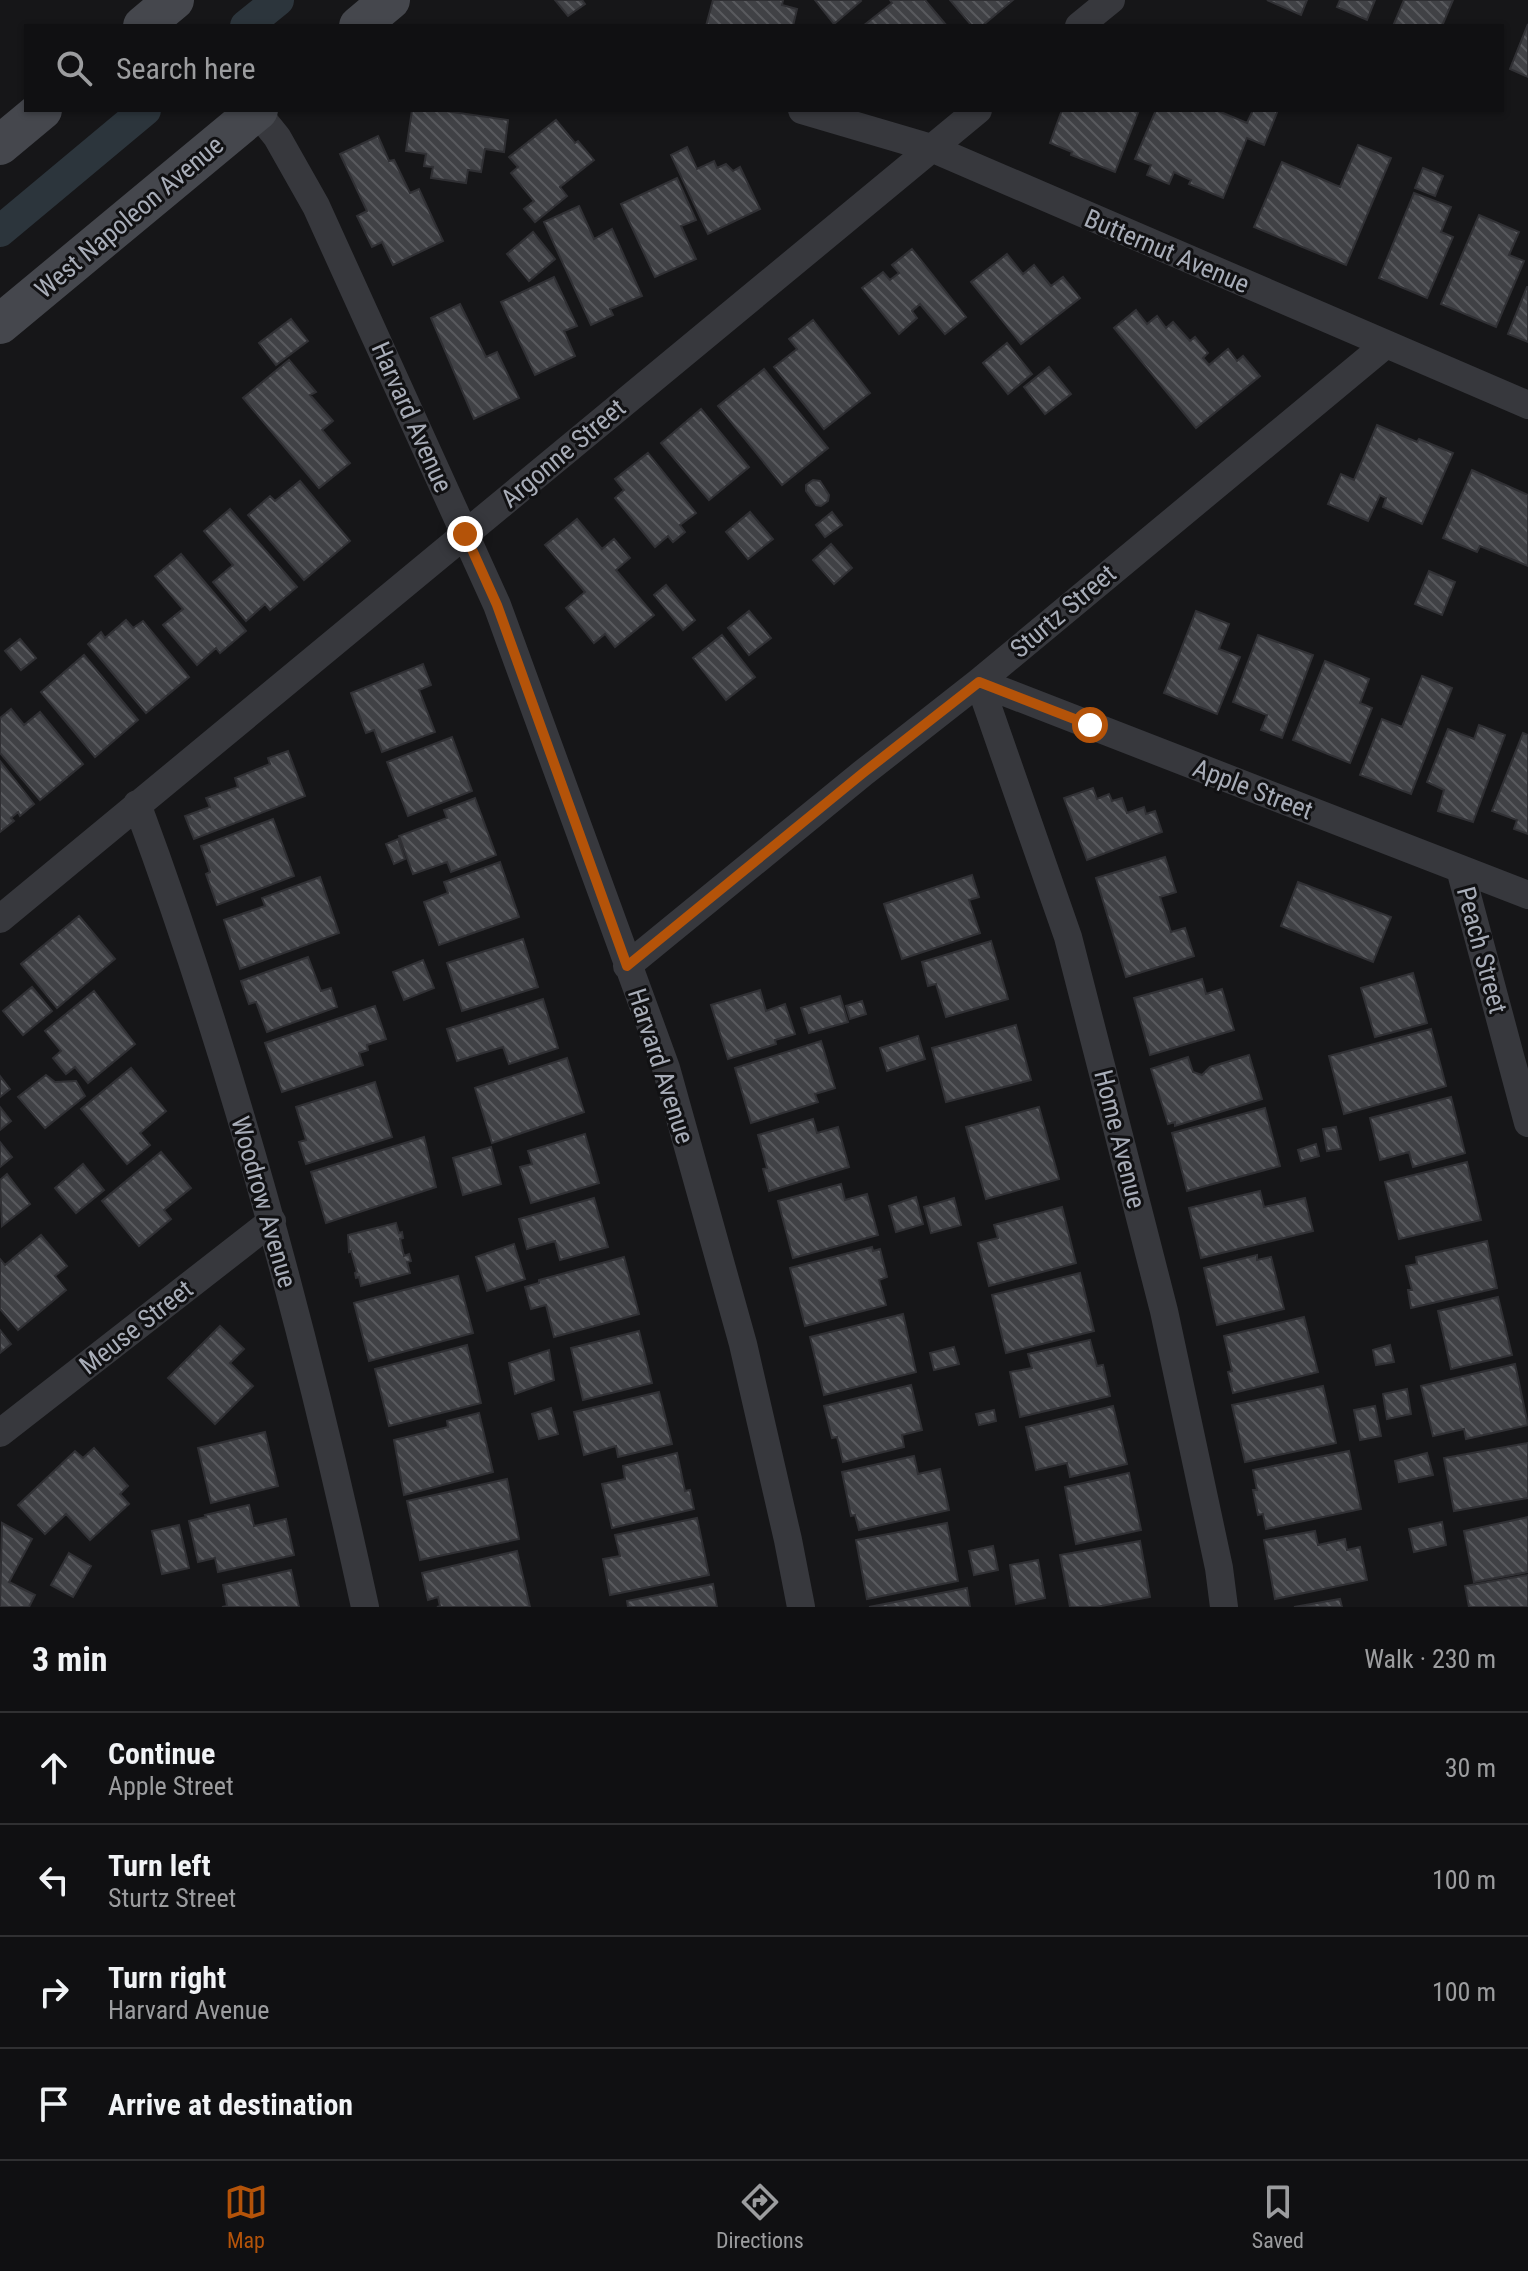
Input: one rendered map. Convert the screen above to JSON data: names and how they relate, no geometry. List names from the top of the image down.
{
  "streets": {
    "main road": ["West Napoleon Avenue"],
    "street": [
      "Butternut Avenue",
      "Harvard Avenue",
      "Argonne Street",
      "Sturtz Street",
      "Apple Street",
      "Peach Street",
      "Home Avenue",
      "Woodrow Avenue",
      "Meuse Street"
    ]
  },
  "crossings": [
    ["Butternut Avenue", "Argonne Street"],
    ["Butternut Avenue", "Sturtz Street"],
    ["Harvard Avenue", "Argonne Street"],
    ["Harvard Avenue", "Sturtz Street"],
    ["Argonne Street", "Woodrow Avenue"],
    ["Sturtz Street", "Apple Street"],
    ["Sturtz Street", "Home Avenue"],
    ["Apple Street", "Peach Street"],
    ["Apple Street", "Home Avenue"],
    ["Woodrow Avenue", "Meuse Street"]
  ],
  "page": {
    "search": "Search here",
    "heading": ["3 min", "Walk · 230 m"],
    "list": [
      ["Continue", "Apple Street", "30 m"],
      ["Turn left", "Sturtz Street", "100 m"],
      ["Turn right", "Harvard Avenue", "100 m"],
      "Arrive at destination"
    ],
    "nav": ["Map", "Directions", "Saved"]
  }
}
